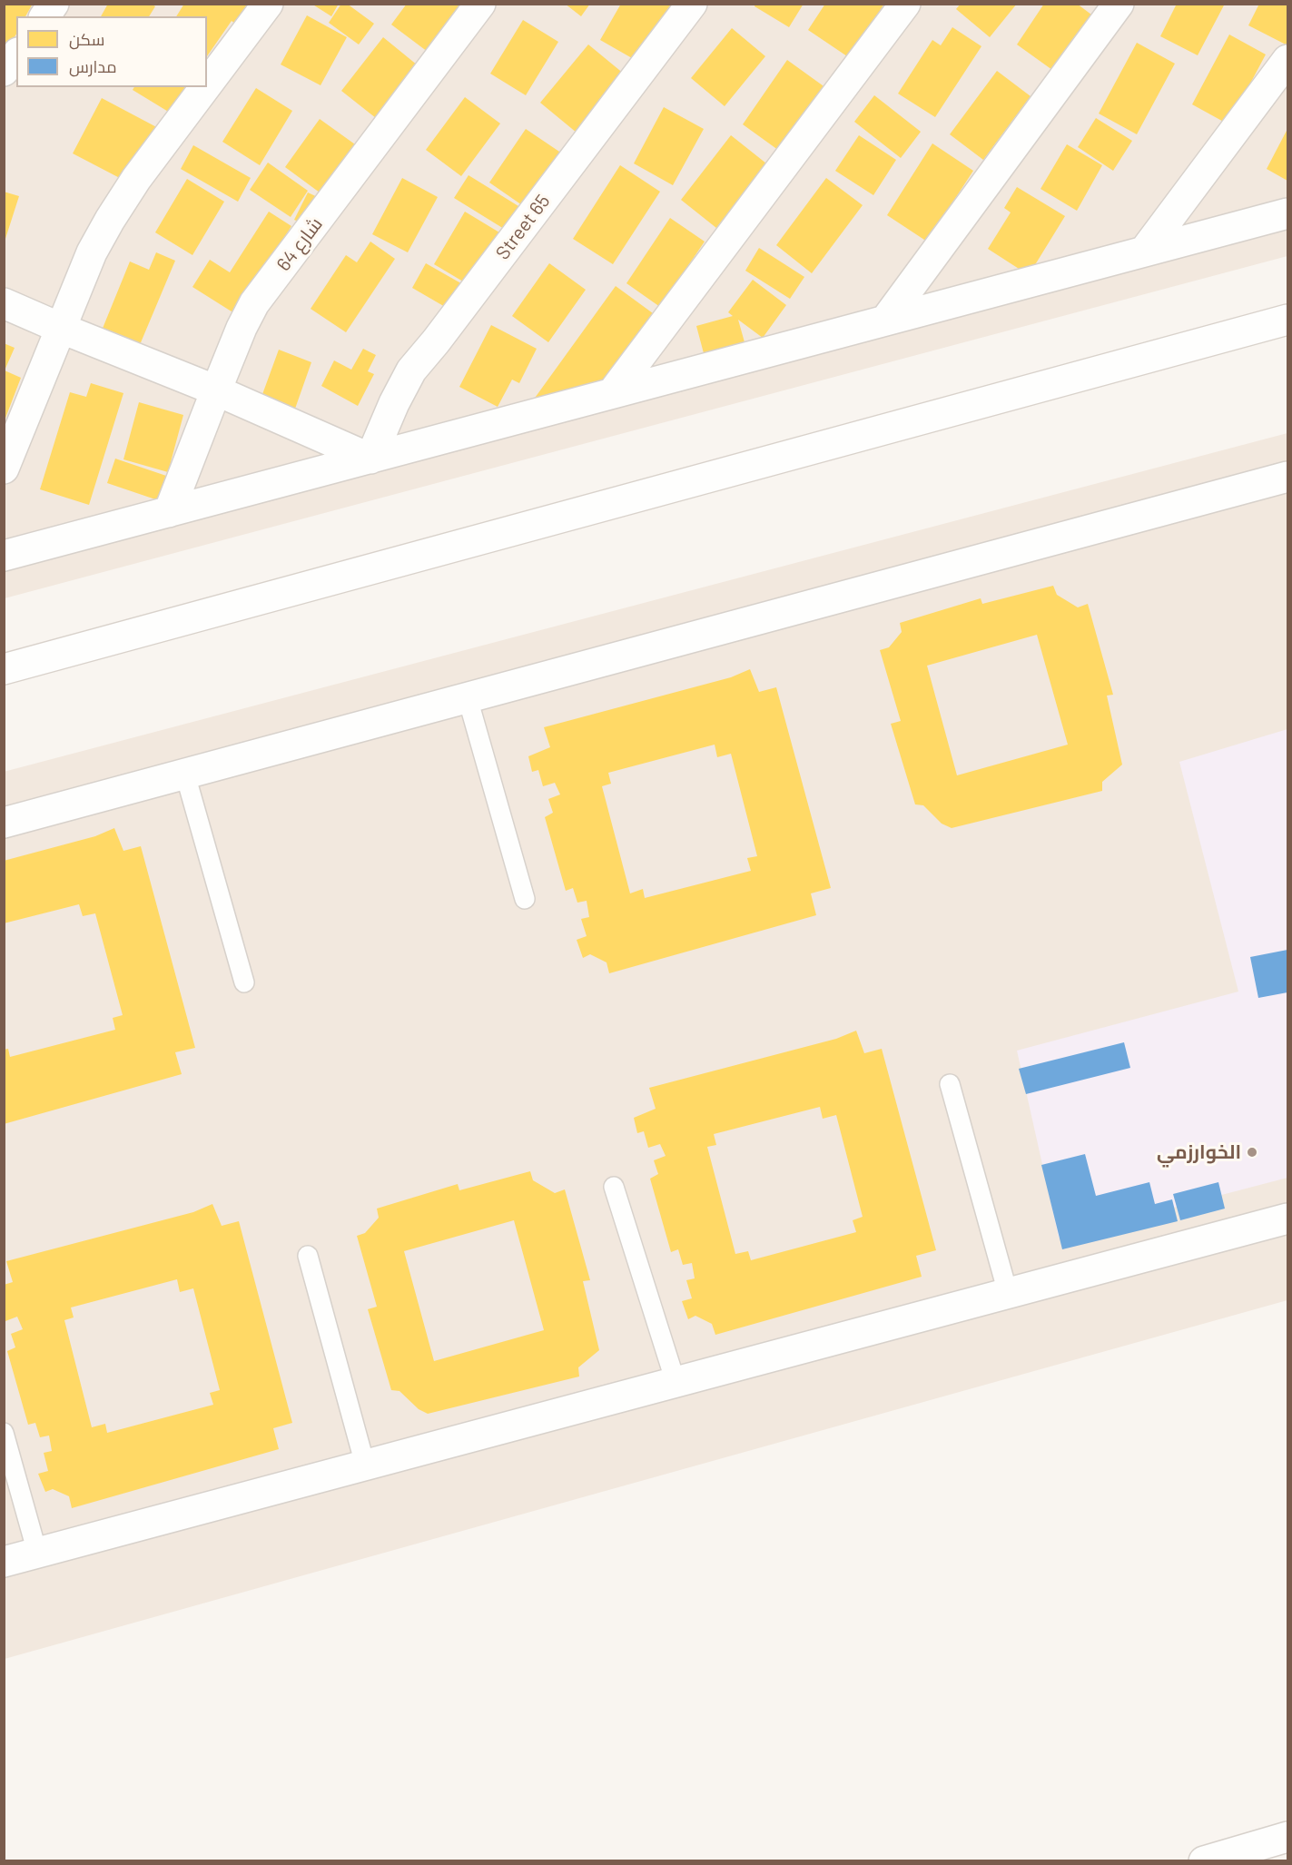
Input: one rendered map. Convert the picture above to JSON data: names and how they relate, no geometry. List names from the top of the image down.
{
  "streets": {
    "street": ["Street 65", "شارع 64"]
  },
  "places": ["الخوارزمي"],
  "legend": ["سكن", "مدارس"]
}
